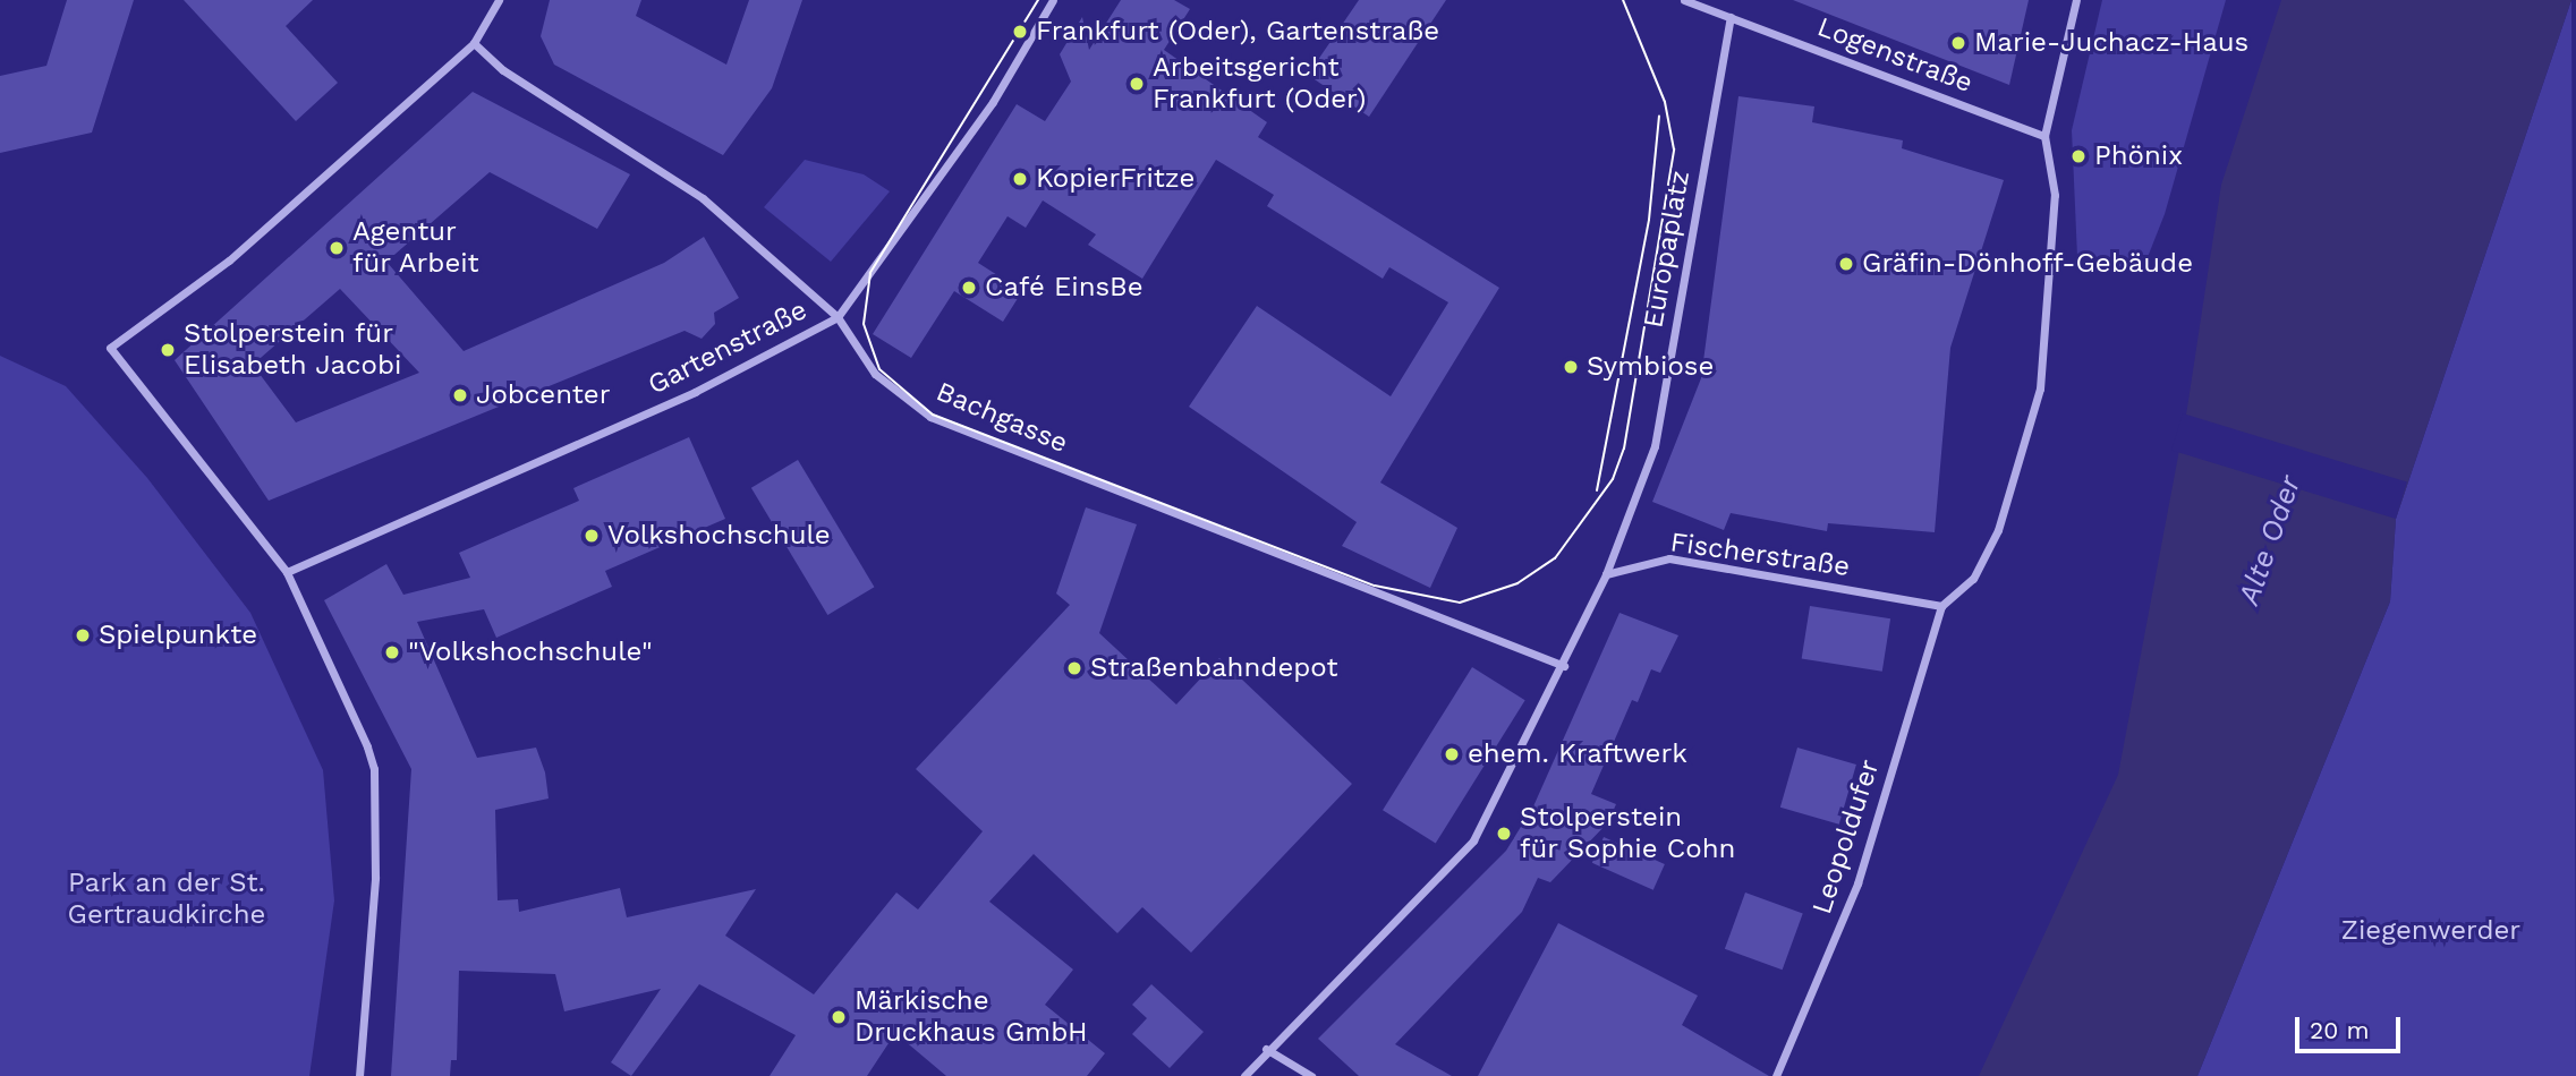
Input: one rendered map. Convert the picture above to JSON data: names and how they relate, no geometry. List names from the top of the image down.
{
  "streets": {
    "street": [
      "Logenstraße",
      "Europaplatz",
      "Gartenstraße",
      "Bachgasse",
      "Fischerstraße",
      "Leopoldufer"
    ]
  },
  "crossings": [
    ["Logenstraße", "Europaplatz"],
    ["Europaplatz", "Fischerstraße"],
    ["Gartenstraße", "Bachgasse"],
    ["Fischerstraße", "Leopoldufer"]
  ],
  "water": ["Alte Oder"],
  "parks": ["Park an der St. Gertraudkirche", "Ziegenwerder"],
  "places": [
    "Frankfurt (Oder), Gartenstraße",
    "Marie-Juchacz-Haus",
    "Arbeitsgericht Frankfurt (Oder)",
    "Phönix",
    "KopierFritze",
    "Agentur für Arbeit",
    "Gräfin-Dönhoff-Gebäude",
    "Café EinsBe",
    "Stolperstein für Elisabeth Jacobi",
    "Symbiose",
    "Jobcenter",
    "Volkshochschule",
    "Spielpunkte",
    "\"Volkshochschule\"",
    "Straßenbahndepot",
    "ehem. Kraftwerk",
    "Stolperstein für Sophie Cohn",
    "Märkische Druckhaus GmbH"
  ],
  "scale_bar": "20 m"
}
